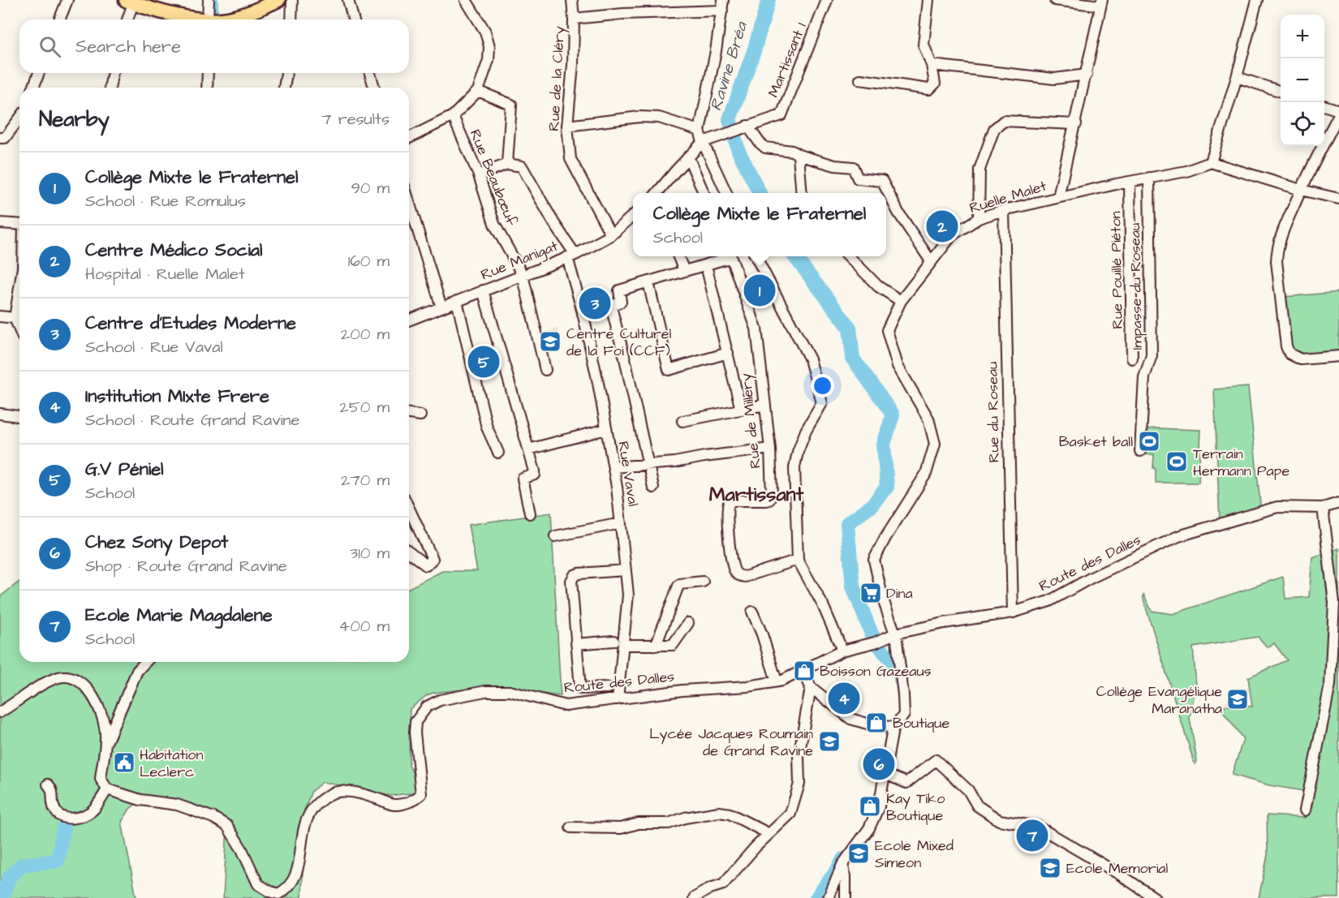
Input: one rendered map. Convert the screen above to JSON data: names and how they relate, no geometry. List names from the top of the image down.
{
  "streets": {
    "street": [
      "Martissant 1",
      "Rue de la Cléry",
      "Rue Beaubœuf",
      "Ruelle Malet",
      "Rue Manigat",
      "Rue Pouillé Piéton",
      "Impasse du Roseau",
      "Rue du Roseau",
      "Rue de Millery",
      "Rue Vaval",
      "Route des Dalles"
    ]
  },
  "crossings": [
    ["Rue de la Cléry", "Rue Manigat"],
    ["Rue Beaubœuf", "Rue Manigat"],
    ["Ruelle Malet", "Rue Pouillé Piéton"],
    ["Ruelle Malet", "Impasse du Roseau"],
    ["Ruelle Malet", "Rue du Roseau"],
    ["Ruelle Malet", "Route des Dalles"],
    ["Rue Manigat", "Rue Vaval"],
    ["Rue du Roseau", "Route des Dalles"],
    ["Rue Vaval", "Route des Dalles"]
  ],
  "districts": ["Martissant"],
  "water": ["Ravine Bréa"],
  "places": {
    "school or university": [
      "Centre Culturel de la Foi (CCF)",
      "Collège Evangélique Maranatha",
      "Lycée Jacques Roumain de Grand Ravine",
      "Ecole Mixed Simeon",
      "Ecole Memorial"
    ],
    "sports": ["Basket ball", "Terrain Hermann Pape"],
    "supermarket": ["Dina"],
    "shop": ["Boisson Gazeaus", "Boutique", "Kay Tiko Boutique"],
    "public building": ["Habitation Leclerc"]
  },
  "page": {
    "map_buttons": ["+", "−"],
    "search": "Search here",
    "heading": ["Nearby", "7 results"],
    "list": [
      {
        "mark": "1",
        "name": "Collège Mixte le Fraternel",
        "note": "School · Rue Romulus",
        "value": "90 m"
      },
      {
        "mark": "2",
        "name": "Centre Médico Social",
        "note": "Hospital · Ruelle Malet",
        "value": "160 m"
      },
      {
        "mark": "3",
        "name": "Centre d'Etudes Moderne",
        "note": "School · Rue Vaval",
        "value": "200 m"
      },
      {
        "mark": "4",
        "name": "Institution MIxte Frere",
        "note": "School · Route Grand Ravine",
        "value": "250 m"
      },
      {
        "mark": "5",
        "name": "G.V Péniel",
        "note": "School",
        "value": "270 m"
      },
      {
        "mark": "6",
        "name": "Chez Sony Depot",
        "note": "Shop · Route Grand Ravine",
        "value": "310 m"
      },
      {
        "mark": "7",
        "name": "Ecole Marie Magdalene",
        "note": "School",
        "value": "400 m"
      }
    ],
    "popup": ["Collège Mixte le Fraternel", "School"],
    "pins": [
      "2",
      "1",
      "3",
      "5",
      "4",
      "6",
      "7"
    ]
  }
}
